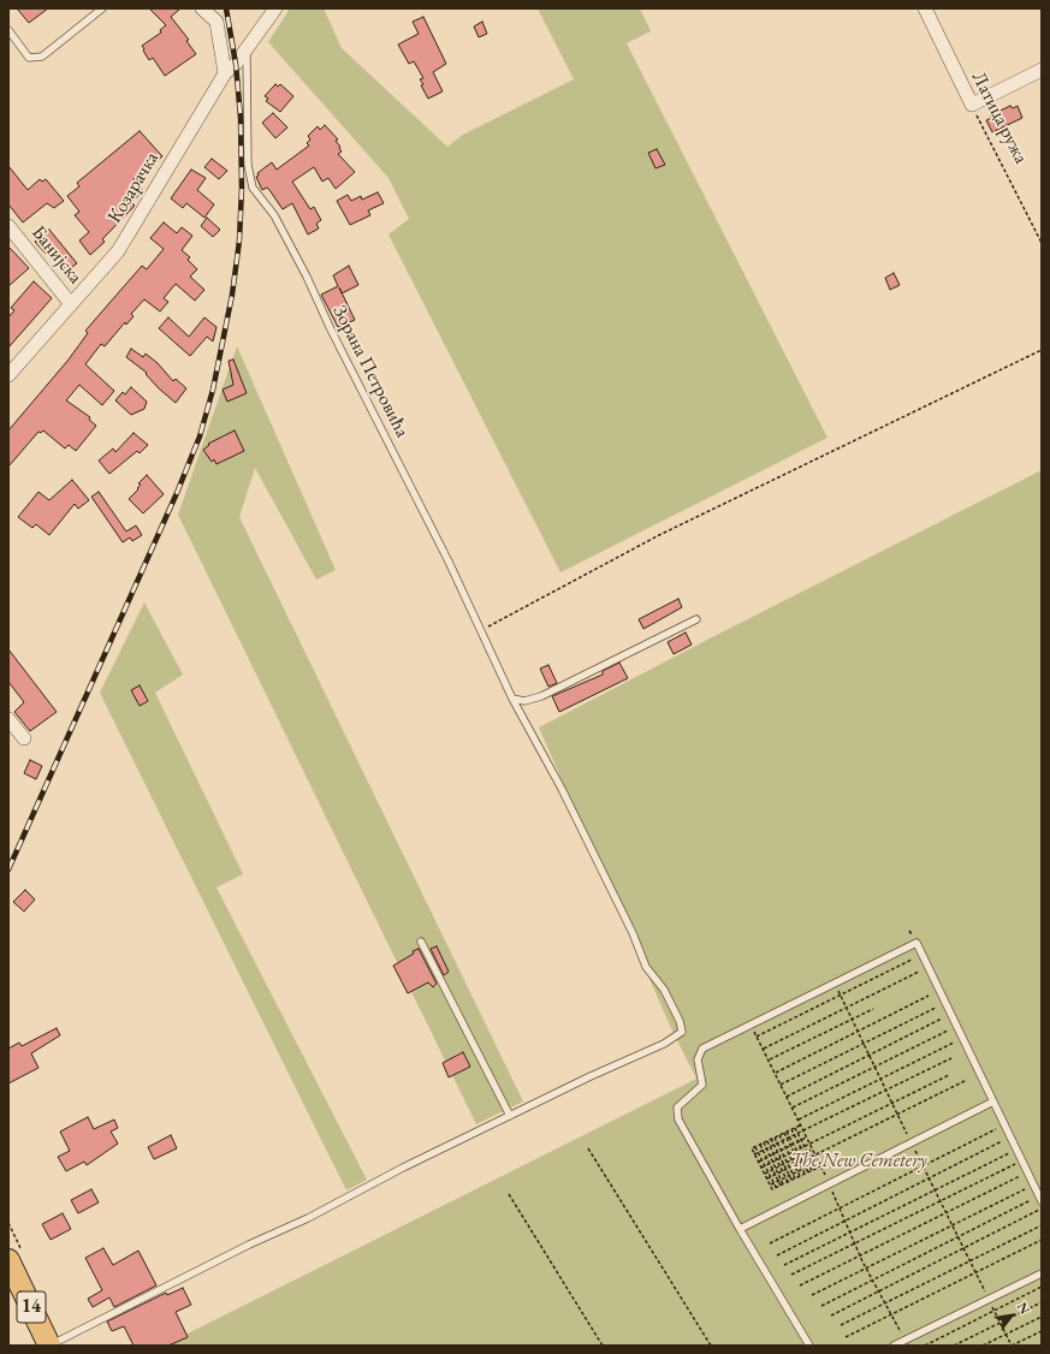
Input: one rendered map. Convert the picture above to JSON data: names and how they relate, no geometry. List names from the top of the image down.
{
  "streets": {
    "main road": ["14"],
    "street": ["Латица ружа", "Козарачка", "Банијска"],
    "lane": ["Зорана Петровића"]
  },
  "crossings": [
    ["Козарачка", "Банијска"],
    ["Козарачка", "Зорана Петровића"]
  ],
  "parks": ["The New Cemetery"],
  "north": "top right"
}
